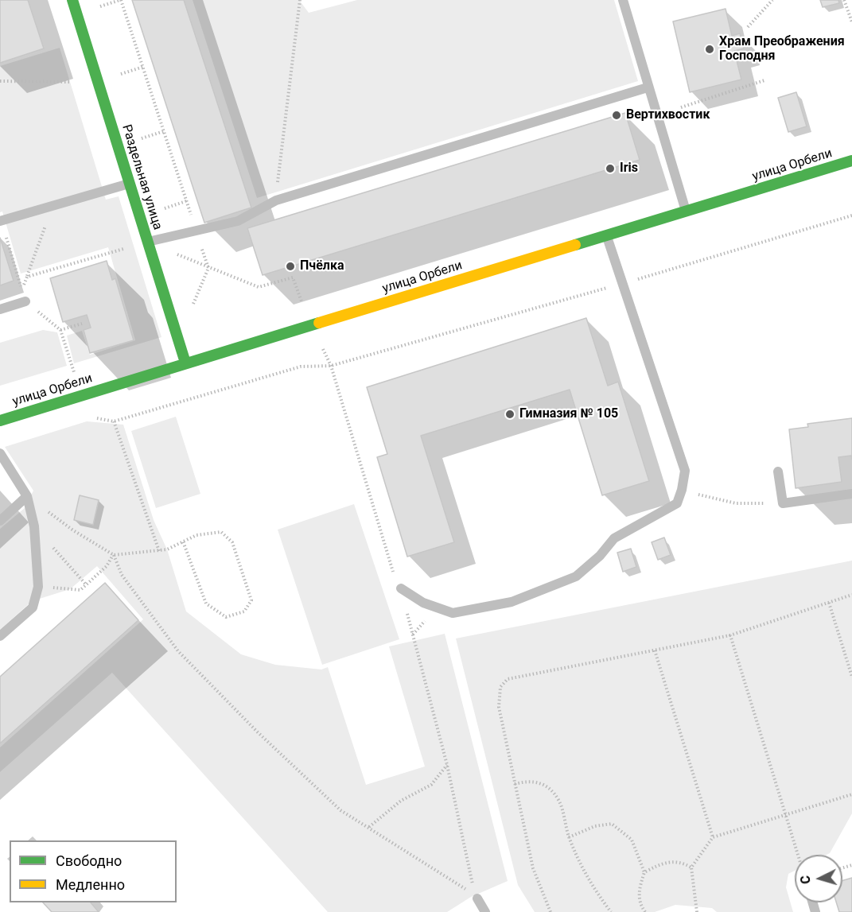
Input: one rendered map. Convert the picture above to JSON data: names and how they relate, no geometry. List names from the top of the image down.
{
  "streets": {
    "street": ["улица Орбели", "Раздельная улица"]
  },
  "crossings": [
    ["улица Орбели", "Раздельная улица"]
  ],
  "places": [
    "Храм Преображения Господня",
    "Вертихвостик",
    "Iris",
    "Пчёлка",
    "Гимназия № 105"
  ],
  "legend": ["Свободно", "Медленно"],
  "north": "left"
}
